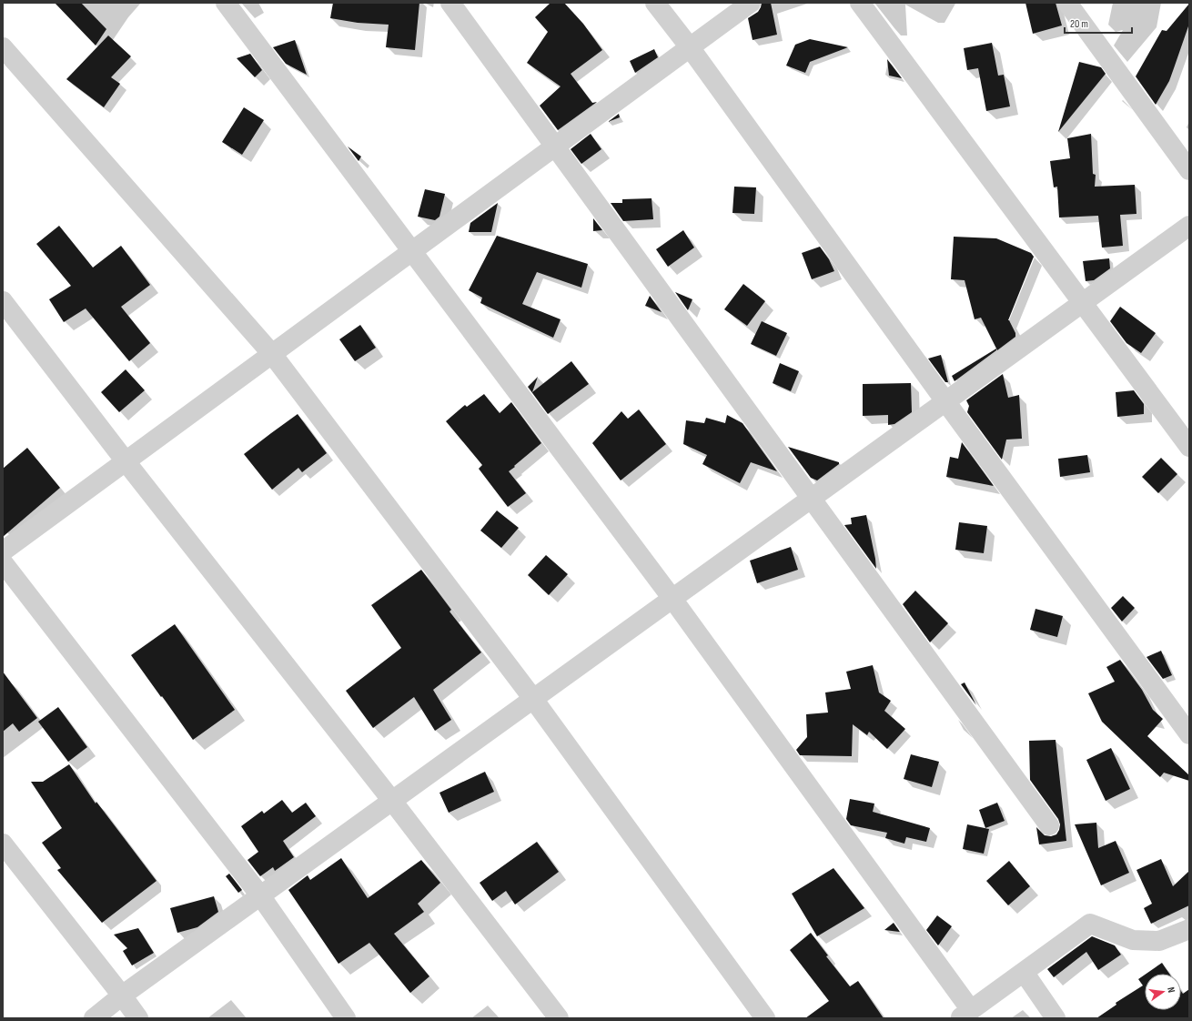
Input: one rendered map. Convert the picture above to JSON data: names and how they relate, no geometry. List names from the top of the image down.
{
  "scale_bar": "20 m",
  "north": "right"
}
